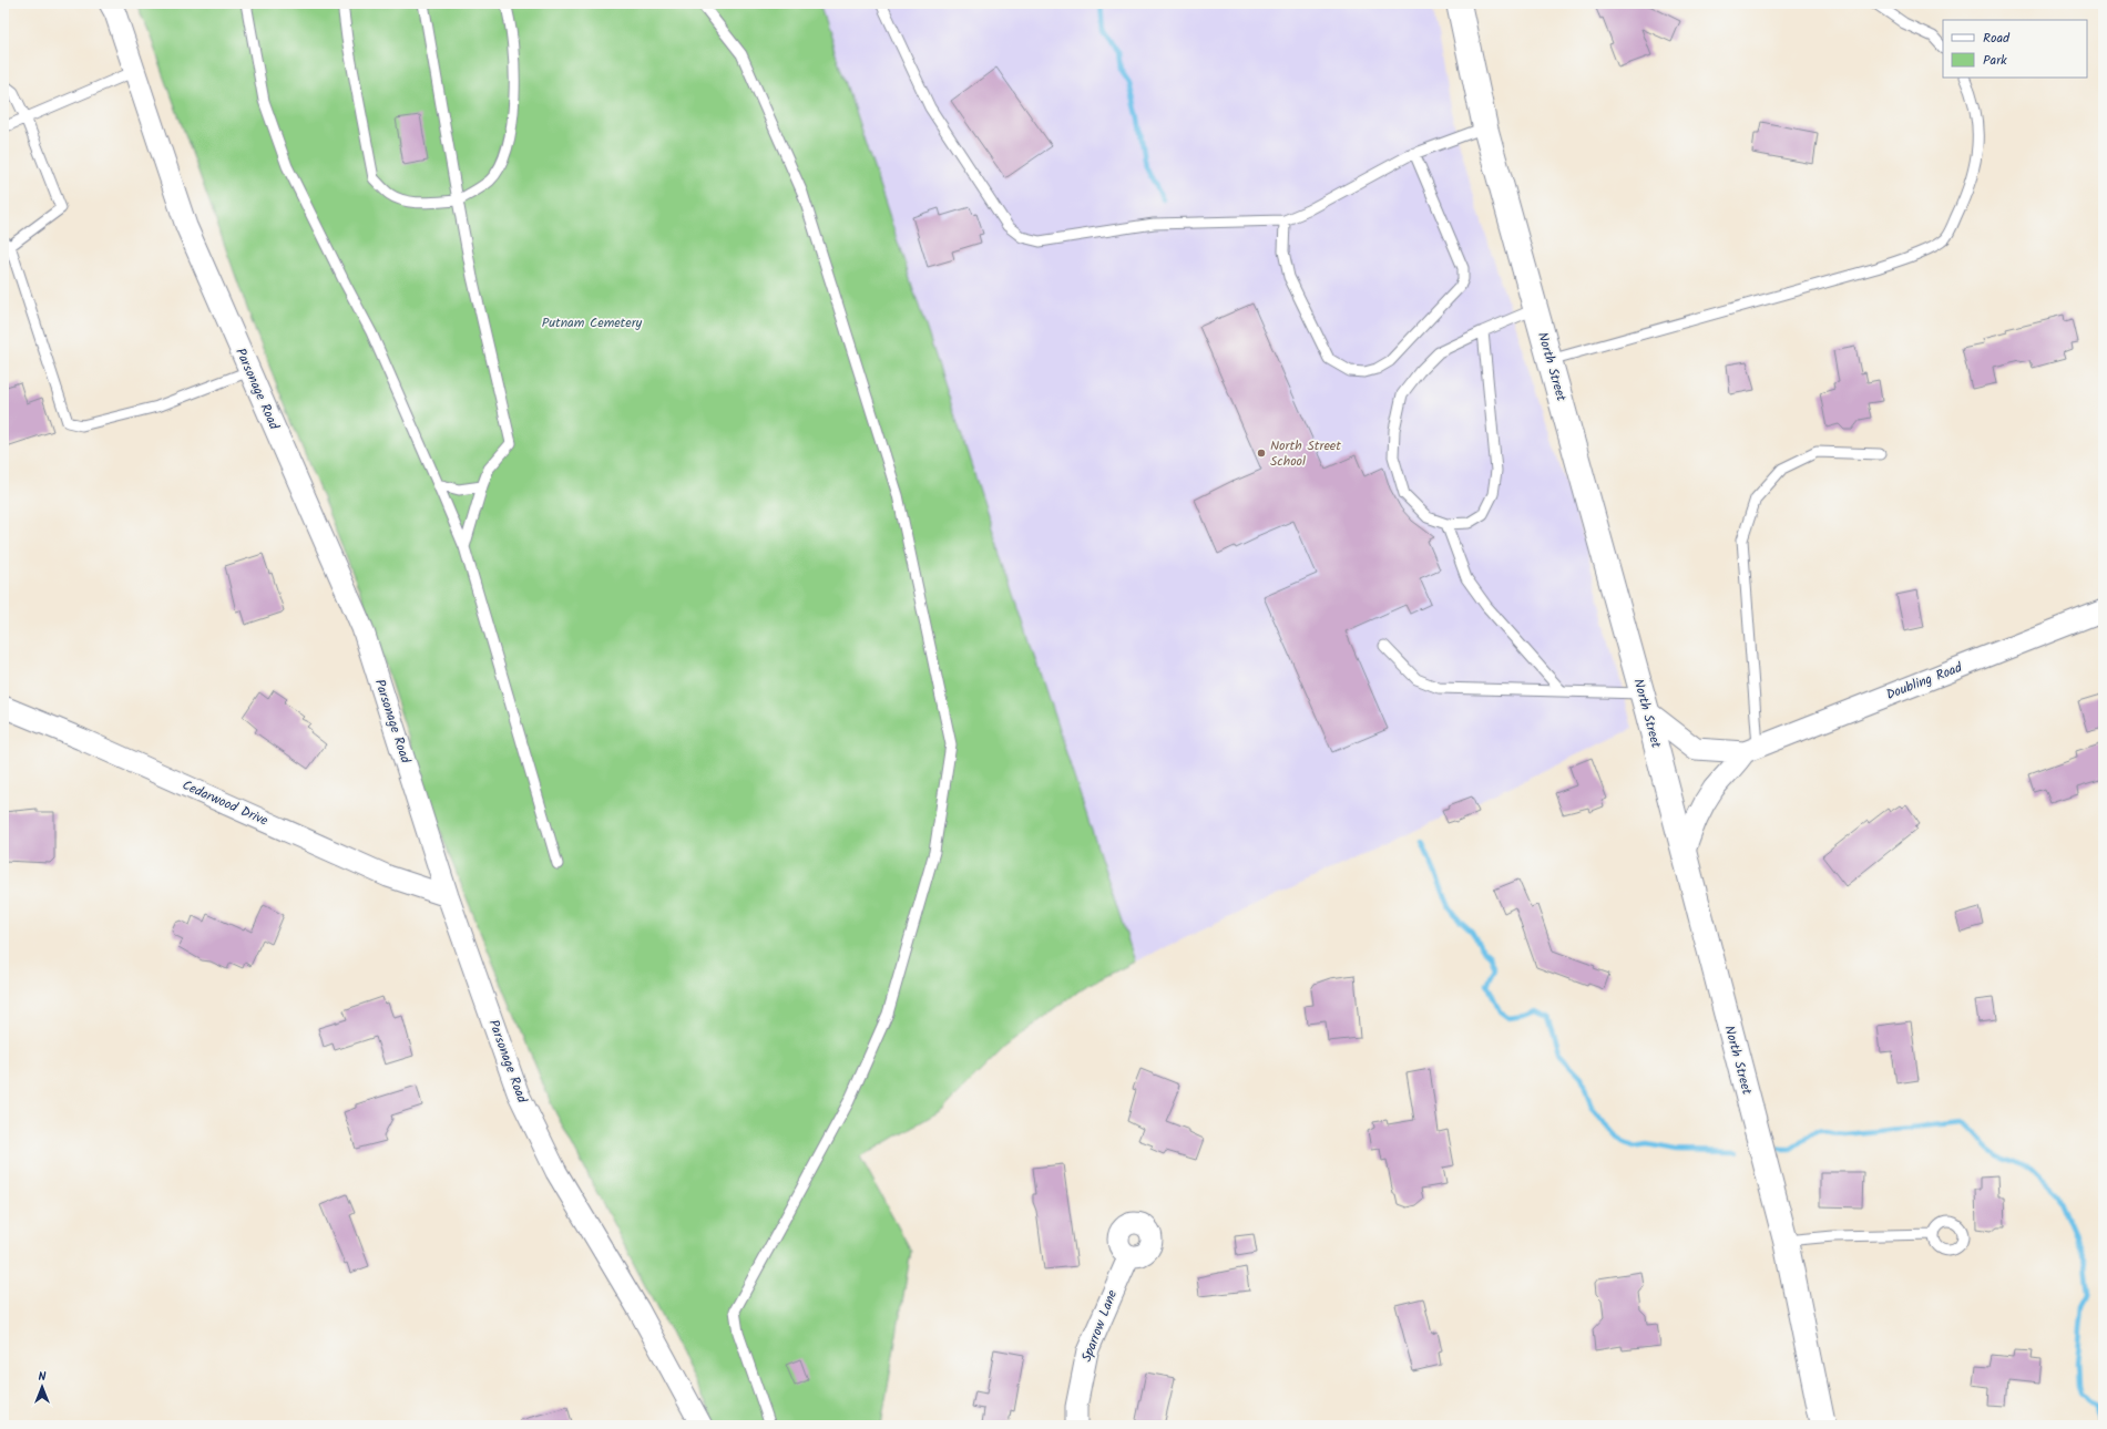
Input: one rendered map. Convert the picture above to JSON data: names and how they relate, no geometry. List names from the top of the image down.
{
  "streets": {
    "main road": ["North Street"],
    "street": [
      "Parsonage Road",
      "Doubling Road",
      "Cedarwood Drive",
      "Sparrow Lane"
    ]
  },
  "crossings": [
    ["North Street", "Doubling Road"],
    ["Parsonage Road", "Cedarwood Drive"]
  ],
  "parks": ["Putnam Cemetery"],
  "places": ["North Street School"],
  "legend": ["Road", "Park"],
  "north": "top"
}
